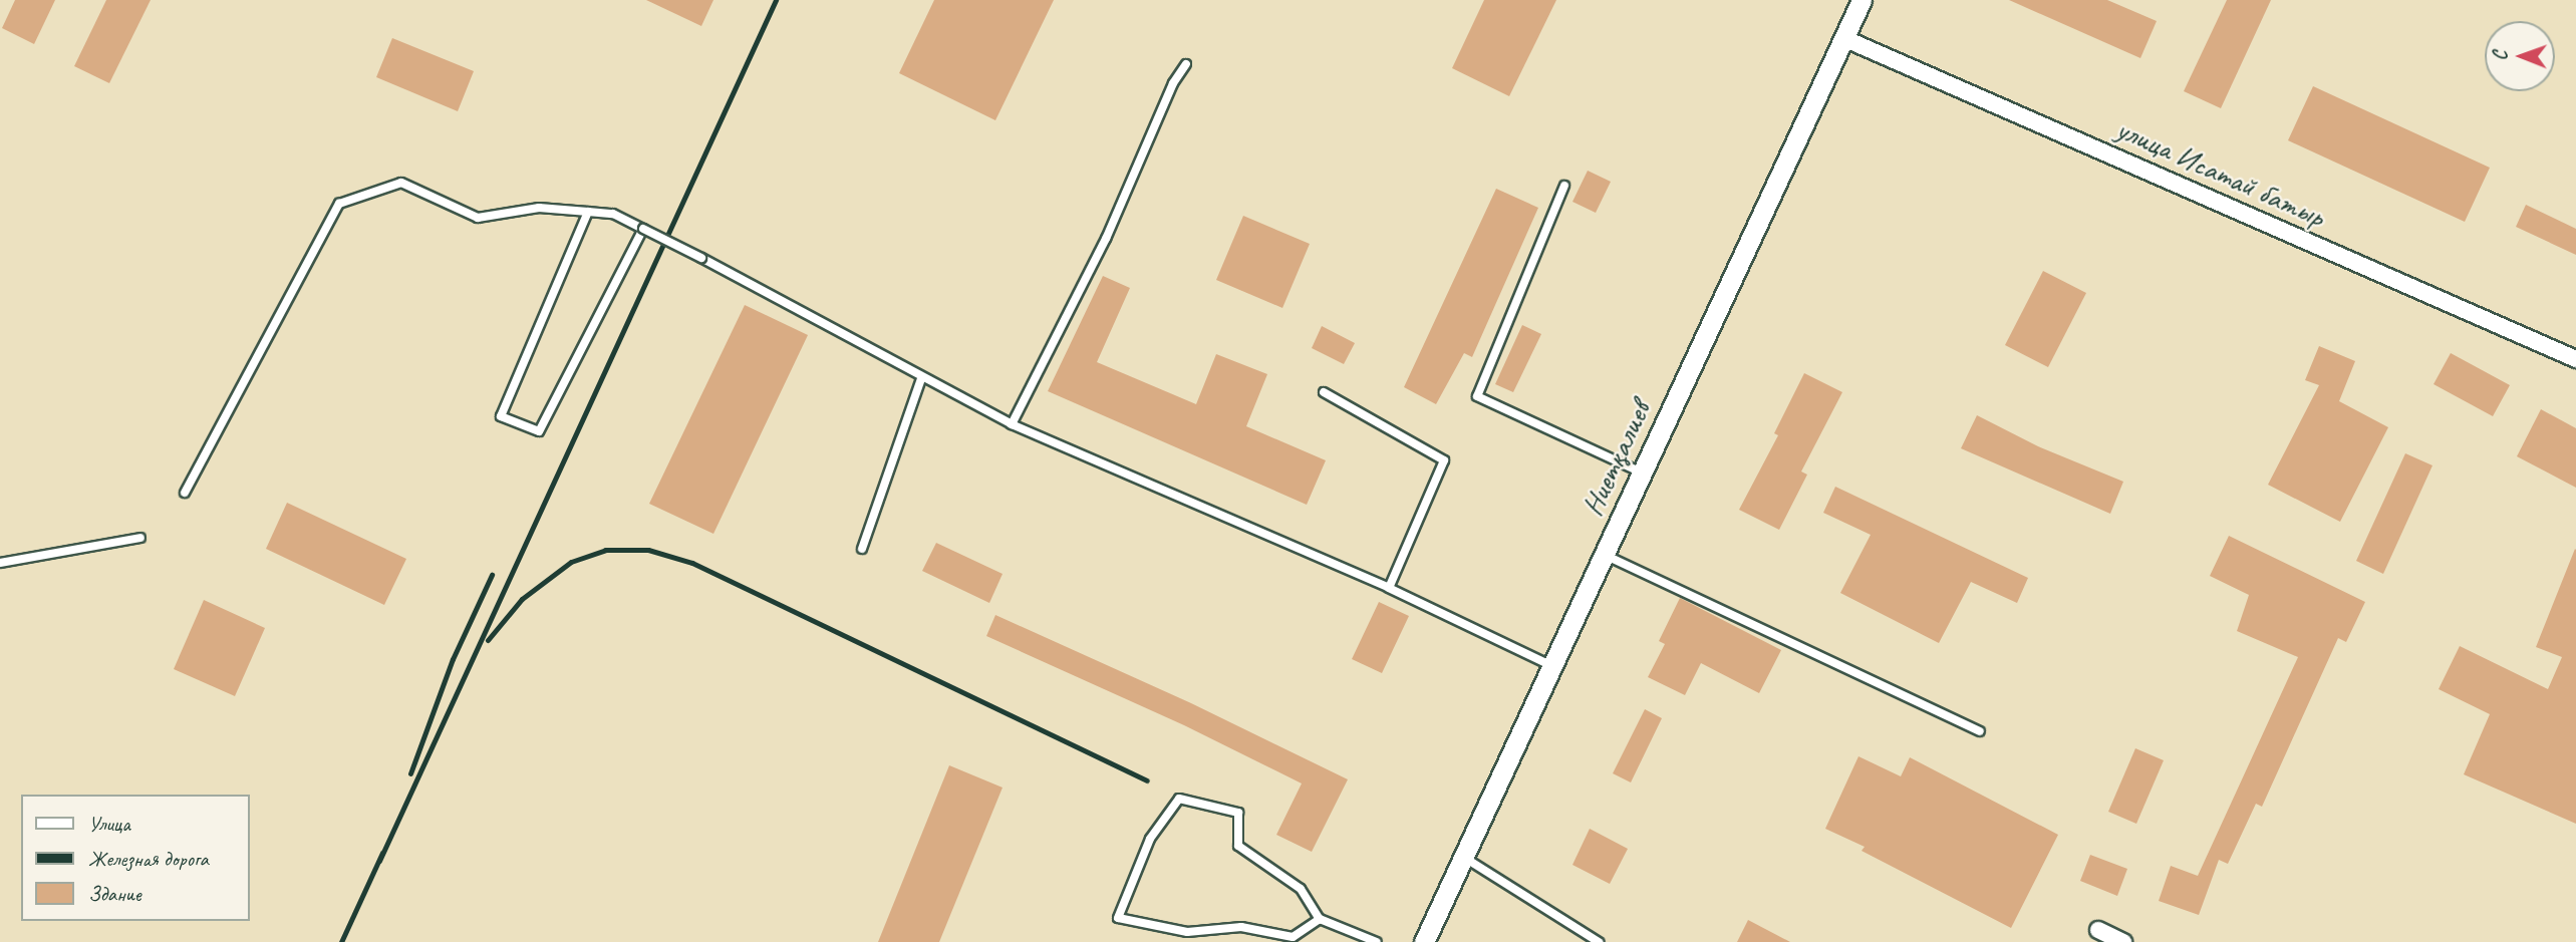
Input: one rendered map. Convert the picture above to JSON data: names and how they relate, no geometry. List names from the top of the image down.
{
  "streets": {
    "street": ["улица Исатай батыр", "Ниетқалиев"]
  },
  "crossings": [
    ["улица Исатай батыр", "Ниетқалиев"]
  ],
  "legend": ["Улица", "Железная дорога", "Здание"],
  "north": "left"
}
